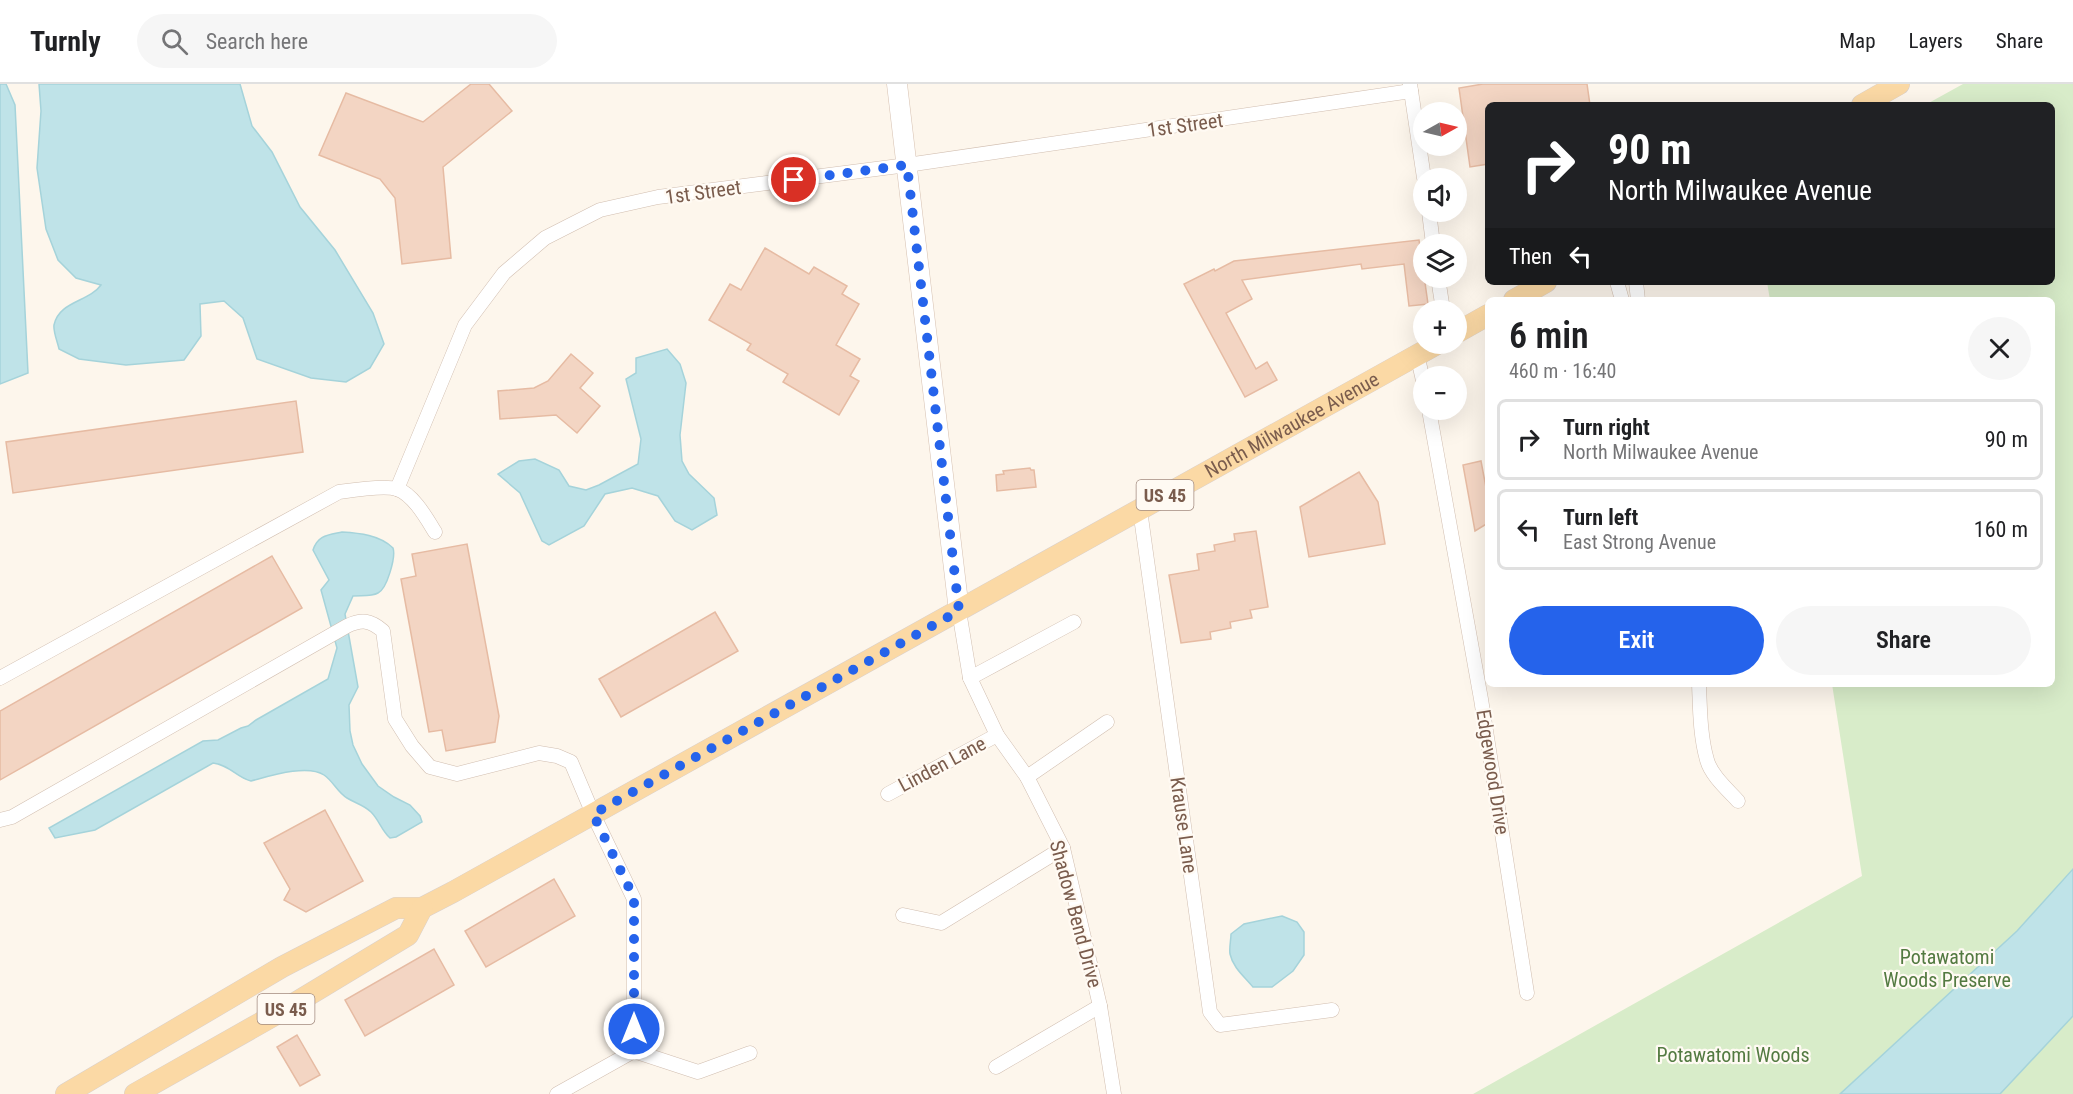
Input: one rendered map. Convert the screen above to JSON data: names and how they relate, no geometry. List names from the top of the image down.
{
  "streets": {
    "main road": ["North Milwaukee Avenue", "US 45"],
    "street": [
      "1st Street",
      "Linden Lane",
      "Edgewood Drive",
      "Krause Lane",
      "Shadow Bend Drive"
    ]
  },
  "crossings": [
    ["North Milwaukee Avenue", "US 45"],
    ["North Milwaukee Avenue", "Krause Lane"],
    ["North Milwaukee Avenue", "Shadow Bend Drive"],
    ["Linden Lane", "Shadow Bend Drive"]
  ],
  "parks": ["Potawatomi Woods Preserve", "Potawatomi Woods"],
  "north": "right",
  "page": {
    "header": "Turnly",
    "search": "Search here",
    "nav": ["Map", "Layers", "Share"],
    "map_buttons": ["+", "−"],
    "turn": ["90 m", "North Milwaukee Avenue"],
    "then": "Then",
    "heading": ["6 min", "460 m · 16:40"],
    "list": [
      {
        "name": "Turn right",
        "note": "North Milwaukee Avenue",
        "value": "90 m"
      },
      {
        "name": "Turn left",
        "note": "East Strong Avenue",
        "value": "160 m"
      }
    ],
    "buttons": ["Exit", "Share"]
  }
}
